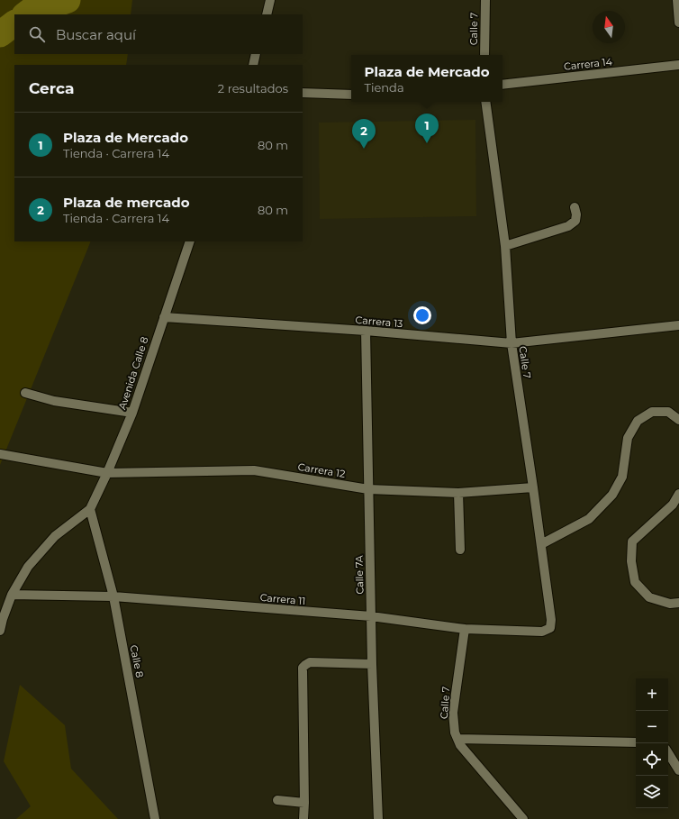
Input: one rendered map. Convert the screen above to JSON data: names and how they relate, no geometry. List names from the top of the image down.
{
  "streets": {
    "street": [
      "Calle 7",
      "Carrera 14",
      "Carrera 13",
      "Avenida Calle 8",
      "Carrera 12",
      "Calle 7A",
      "Carrera 11",
      "Calle 8"
    ]
  },
  "crossings": [
    ["Calle 7", "Carrera 13"],
    ["Calle 7", "Carrera 12"],
    ["Calle 7", "Carrera 11"],
    ["Carrera 13", "Avenida Calle 8"],
    ["Carrera 13", "Calle 7A"],
    ["Avenida Calle 8", "Carrera 12"],
    ["Avenida Calle 8", "Calle 8"],
    ["Carrera 12", "Calle 7A"],
    ["Calle 7A", "Carrera 11"],
    ["Carrera 11", "Calle 8"]
  ],
  "north": "top",
  "page": {
    "search": "Buscar aquí",
    "popup": ["Plaza de Mercado", "Tienda"],
    "heading": ["Cerca", "2 resultados"],
    "list": [
      {
        "mark": "1",
        "name": "Plaza de Mercado",
        "note": "Tienda · Carrera 14",
        "value": "80 m"
      },
      {
        "mark": "2",
        "name": "Plaza de mercado",
        "note": "Tienda · Carrera 14",
        "value": "80 m"
      }
    ],
    "pins": ["1", "2"],
    "map_buttons": ["+", "−"]
  }
}
